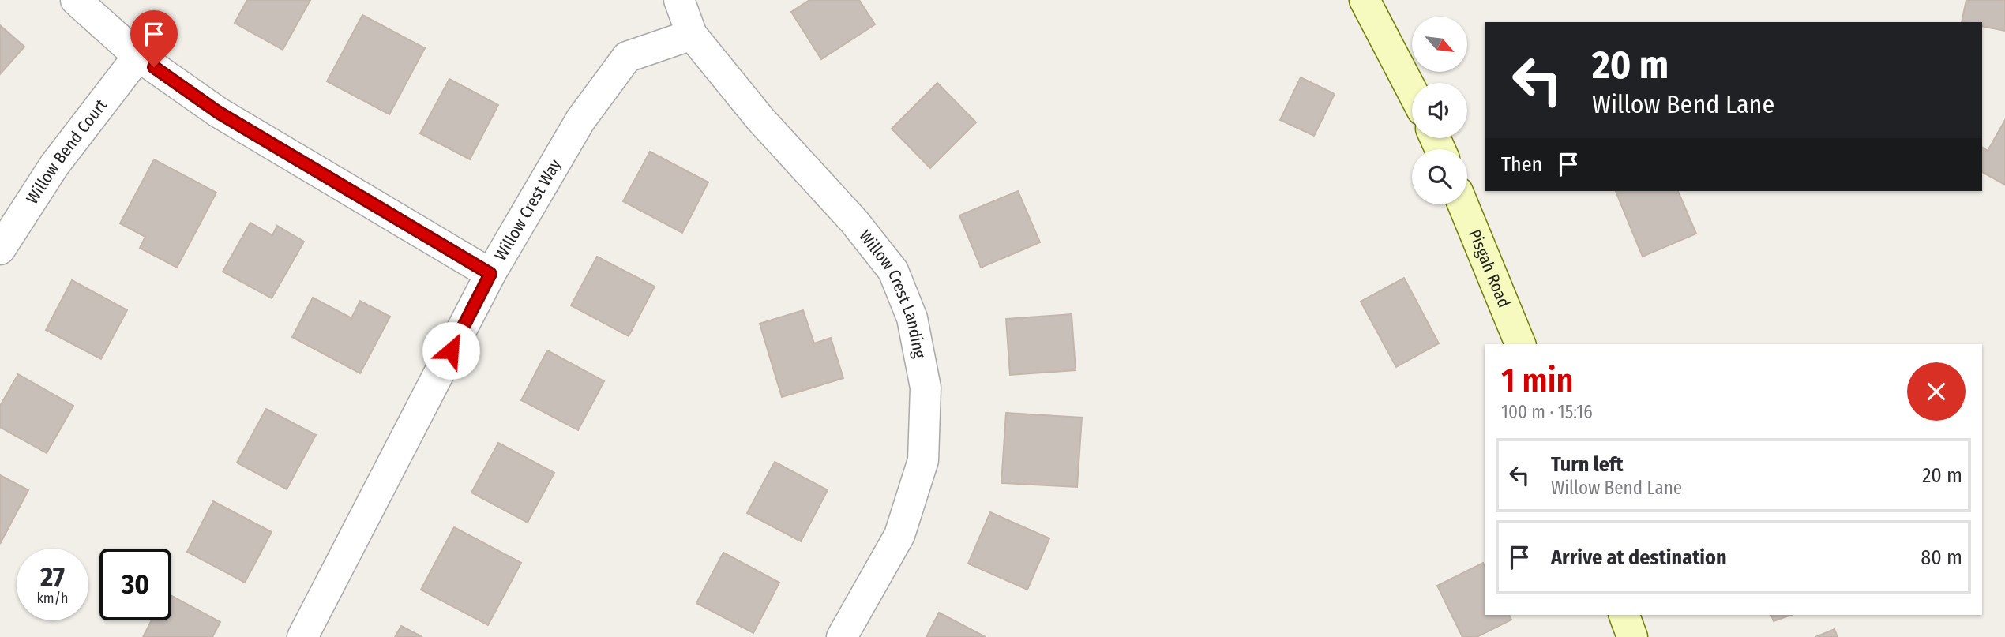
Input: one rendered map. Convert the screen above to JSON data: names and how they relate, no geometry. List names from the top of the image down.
{
  "streets": {
    "street": [
      "Willow Bend Court",
      "Willow Crest Way",
      "Pisgah Road",
      "Willow Crest Landing"
    ]
  },
  "crossings": [
    ["Willow Crest Way", "Willow Crest Landing"]
  ],
  "north": "bottom right",
  "page": {
    "turn": ["20 m", "Willow Bend Lane"],
    "then": "Then",
    "heading": ["1 min", "100 m · 15:16"],
    "list": [
      {
        "name": "Turn left",
        "note": "Willow Bend Lane",
        "value": "20 m"
      },
      {
        "name": "Arrive at destination",
        "value": "80 m"
      }
    ],
    "speed": "27 km/h",
    "limit": "30"
  }
}
